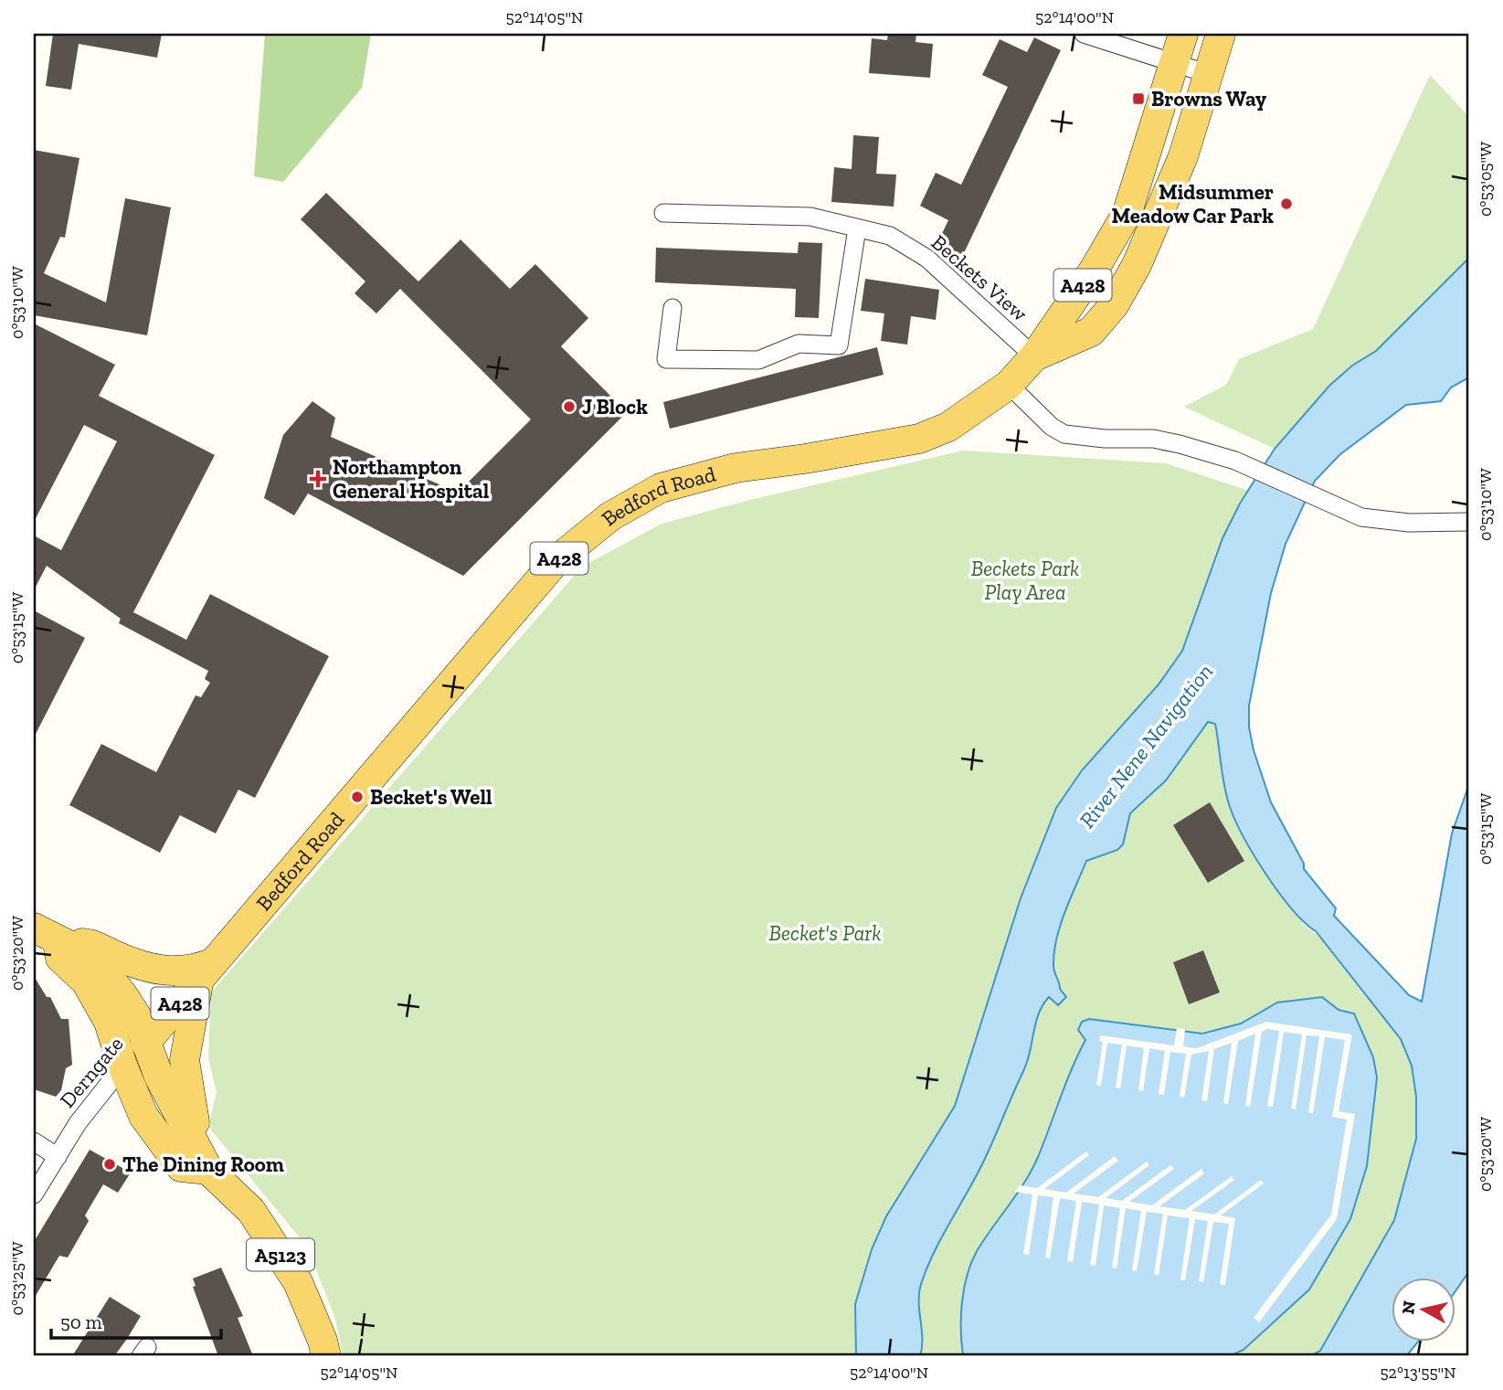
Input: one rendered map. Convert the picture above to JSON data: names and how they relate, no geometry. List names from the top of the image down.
{
  "streets": {
    "main road": ["A428", "Bedford Road", "A5123"],
    "street": ["Beckets View", "Derngate"]
  },
  "crossings": [
    ["Beckets View", "Bedford Road"],
    ["Bedford Road", "Derngate"],
    ["Bedford Road", "A5123"],
    ["Derngate", "A5123"]
  ],
  "water": ["River Nene Navigation"],
  "parks": ["Beckets Park Play Area", "Becket's Park"],
  "places": {
    "transit": ["Browns Way"],
    "other": [
      "Midsummer Meadow Car Park",
      "J Block",
      "Becket's Well",
      "The Dining Room"
    ],
    "health": ["Northampton General Hospital"]
  },
  "scale_bar": "50 m",
  "north": "left",
  "coordinates": [
    "52°14'05\"N",
    "52°14'00\"N",
    "0°53'05\"W",
    "0°53'10\"W",
    "0°53'15\"W",
    "0°53'20\"W",
    "0°53'25\"W",
    "52°13'55\"N"
  ]
}
